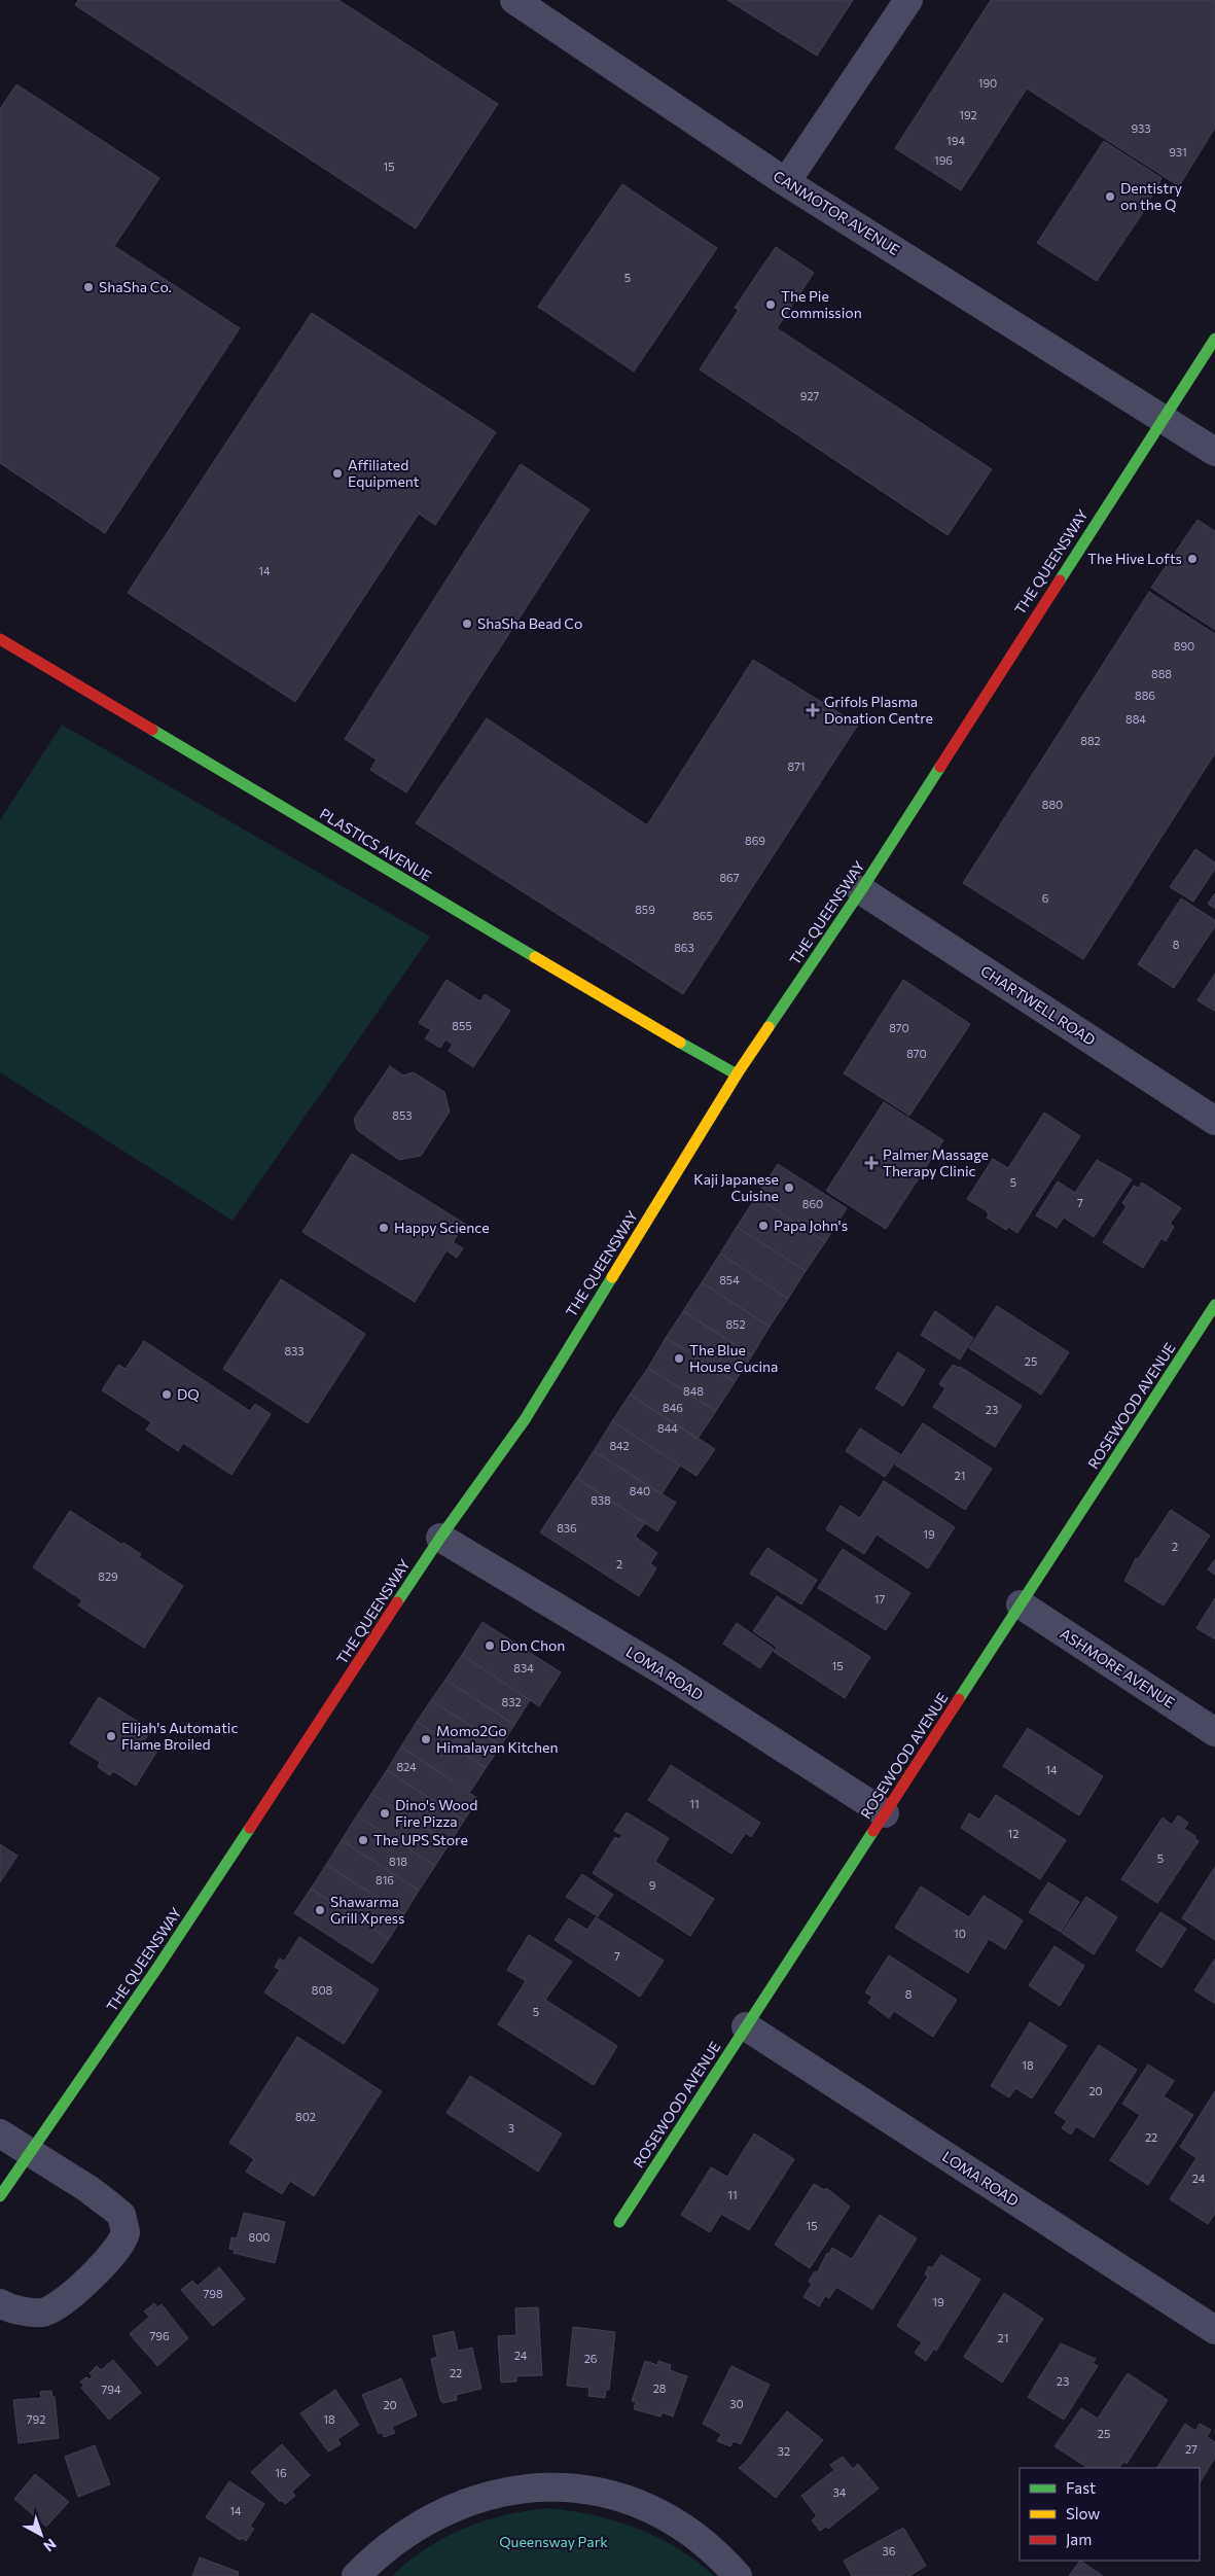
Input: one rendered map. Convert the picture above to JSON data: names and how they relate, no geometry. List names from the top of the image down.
{
  "streets": {
    "main road": ["THE QUEENSWAY", "PLASTICS AVENUE", "ROSEWOOD AVENUE"],
    "street": [
      "CANMOTOR AVENUE",
      "CHARTWELL ROAD",
      "ASHMORE AVENUE",
      "LOMA ROAD"
    ]
  },
  "crossings": [
    ["CANMOTOR AVENUE", "THE QUEENSWAY"],
    ["THE QUEENSWAY", "PLASTICS AVENUE"],
    ["THE QUEENSWAY", "CHARTWELL ROAD"],
    ["THE QUEENSWAY", "LOMA ROAD"],
    ["ROSEWOOD AVENUE", "ASHMORE AVENUE"],
    ["ROSEWOOD AVENUE", "LOMA ROAD"]
  ],
  "parks": ["Queensway Park"],
  "places": {
    "other": [
      "Dentistry on the Q",
      "ShaSha Co.",
      "The Pie Commission",
      "Affiliated Equipment",
      "The Hive Lofts",
      "ShaSha Bead Co",
      "Kaji Japanese Cuisine",
      "Papa John's",
      "Happy Science",
      "The Blue House Cucina",
      "DQ",
      "Don Chon",
      "Elijah's Automatic Flame Broiled",
      "Momo2Go Himalayan Kitchen",
      "Dino's Wood Fire Pizza",
      "The UPS Store",
      "Shawarma Grill Xpress"
    ],
    "health": ["Grifols Plasma Donation Centre", "Palmer Massage Therapy Clinic"]
  },
  "house_numbers": [
    "190",
    "192",
    "933",
    "194",
    "931",
    "196",
    "15",
    "5",
    "927",
    "14",
    "890",
    "888",
    "886",
    "884",
    "882",
    "871",
    "880",
    "869",
    "867",
    "6",
    "859",
    "865",
    "8",
    "863",
    "855",
    "870",
    "870",
    "853",
    "5",
    "7",
    "860",
    "854",
    "852",
    "833",
    "25",
    "848",
    "846",
    "23",
    "844",
    "842",
    "21",
    "840",
    "838",
    "836",
    "19",
    "2",
    "2",
    "829",
    "17",
    "15",
    "834",
    "832",
    "824",
    "14",
    "11",
    "12",
    "5",
    "818",
    "816",
    "9",
    "10",
    "7",
    "808",
    "8",
    "5",
    "18",
    "20",
    "802",
    "3",
    "22",
    "24",
    "11",
    "15",
    "800",
    "798",
    "19",
    "796",
    "21",
    "24",
    "26",
    "22",
    "23",
    "28",
    "794",
    "30",
    "20",
    "792",
    "18",
    "25",
    "27",
    "32",
    "16",
    "34",
    "14",
    "36"
  ],
  "legend": ["Fast", "Slow", "Jam"],
  "north": "bottom right"
}
